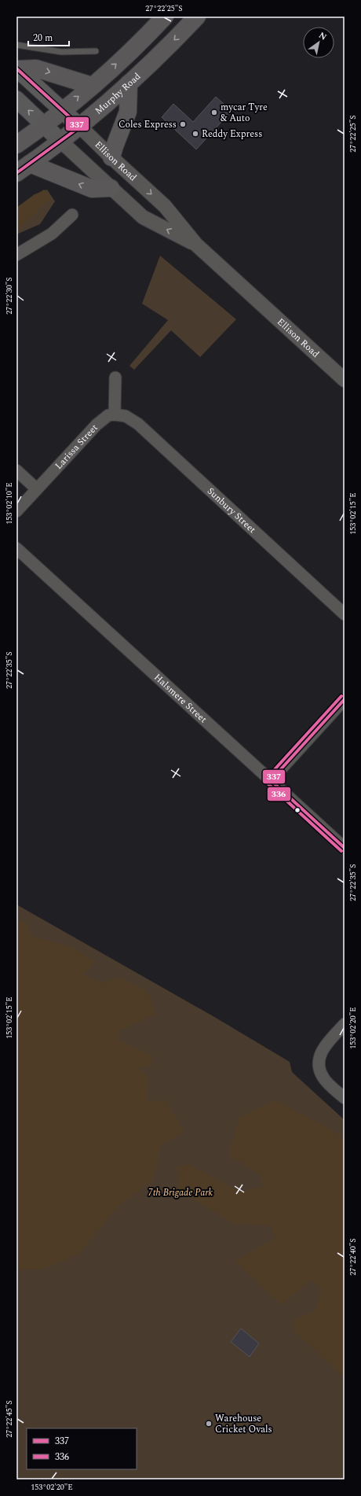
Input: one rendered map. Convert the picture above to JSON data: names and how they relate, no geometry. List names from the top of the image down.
{
  "streets": {
    "main road": ["Murphy Road", "Ellison Road"],
    "street": ["Larissa Street", "Sunbury Street", "Halsmere Street"]
  },
  "crossings": [
    ["Murphy Road", "Ellison Road"],
    ["Larissa Street", "Sunbury Street"]
  ],
  "parks": ["7th Brigade Park"],
  "places": [
    "mycar Tyre & Auto",
    "Coles Express",
    "Reddy Express",
    "Warehouse Cricket Ovals"
  ],
  "lines": ["transit line 337", "transit line 336"],
  "legend": ["337", "336"],
  "scale_bar": "20 m",
  "north": "top right",
  "coordinates": [
    "27°22'25\"S",
    "27°22'30\"S",
    "153°02'10\"E",
    "153°02'15\"E",
    "27°22'35\"S",
    "153°02'20\"E",
    "27°22'40\"S",
    "27°22'45\"S"
  ]
}
